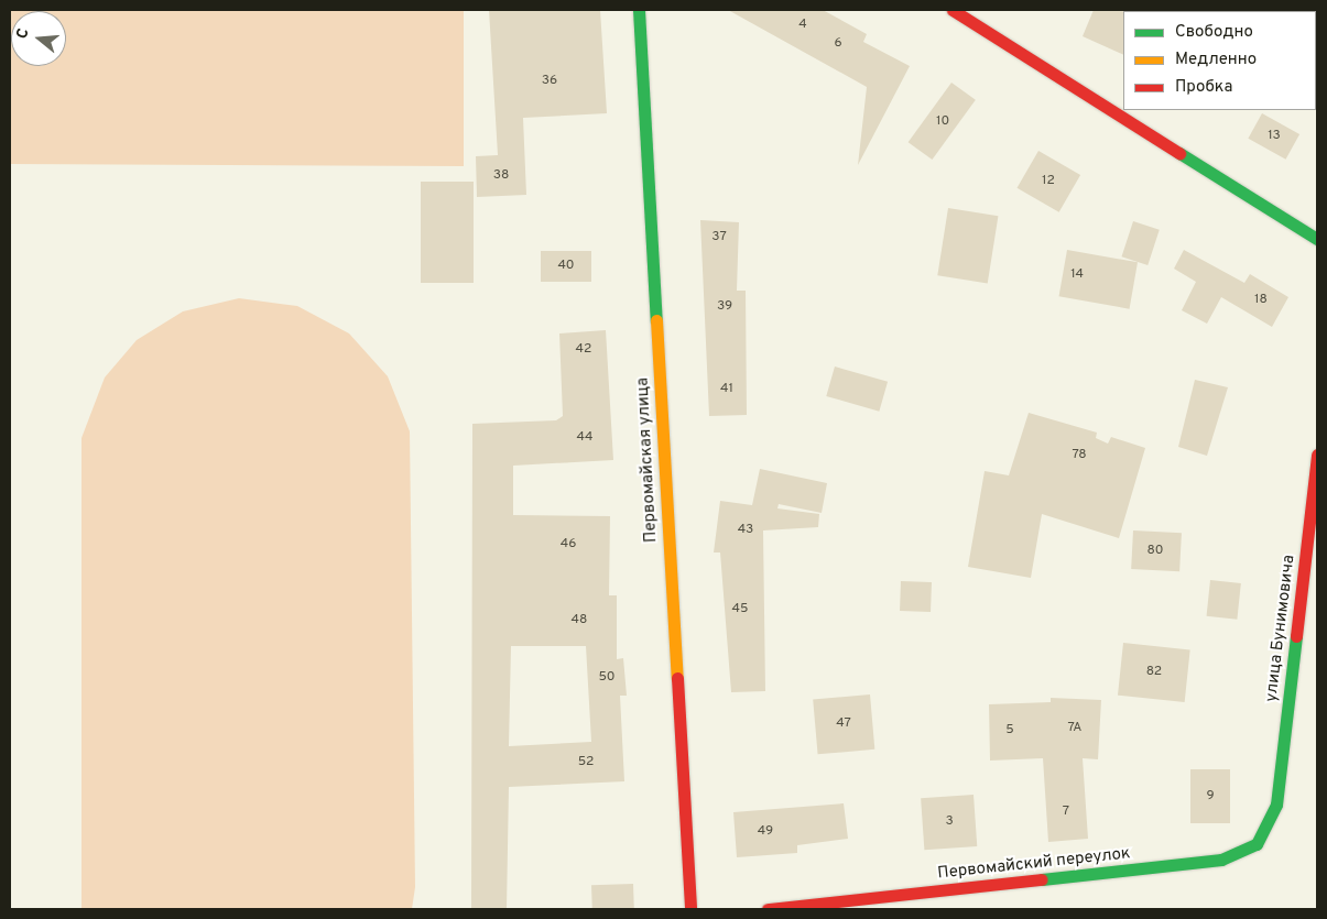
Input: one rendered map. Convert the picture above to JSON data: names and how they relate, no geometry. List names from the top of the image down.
{
  "streets": {
    "street": ["Первомайская улица", "улица Бунимовича", "Первомайский переулок"]
  },
  "crossings": [
    ["улица Бунимовича", "Первомайский переулок"]
  ],
  "house_numbers": [
    "4",
    "6",
    "36",
    "10",
    "13",
    "38",
    "12",
    "37",
    "40",
    "14",
    "18",
    "39",
    "42",
    "41",
    "44",
    "78",
    "43",
    "46",
    "80",
    "45",
    "48",
    "82",
    "50",
    "47",
    "7А",
    "5",
    "52",
    "9",
    "7",
    "3",
    "49"
  ],
  "legend": ["Свободно", "Медленно", "Пробка"],
  "north": "left"
}
